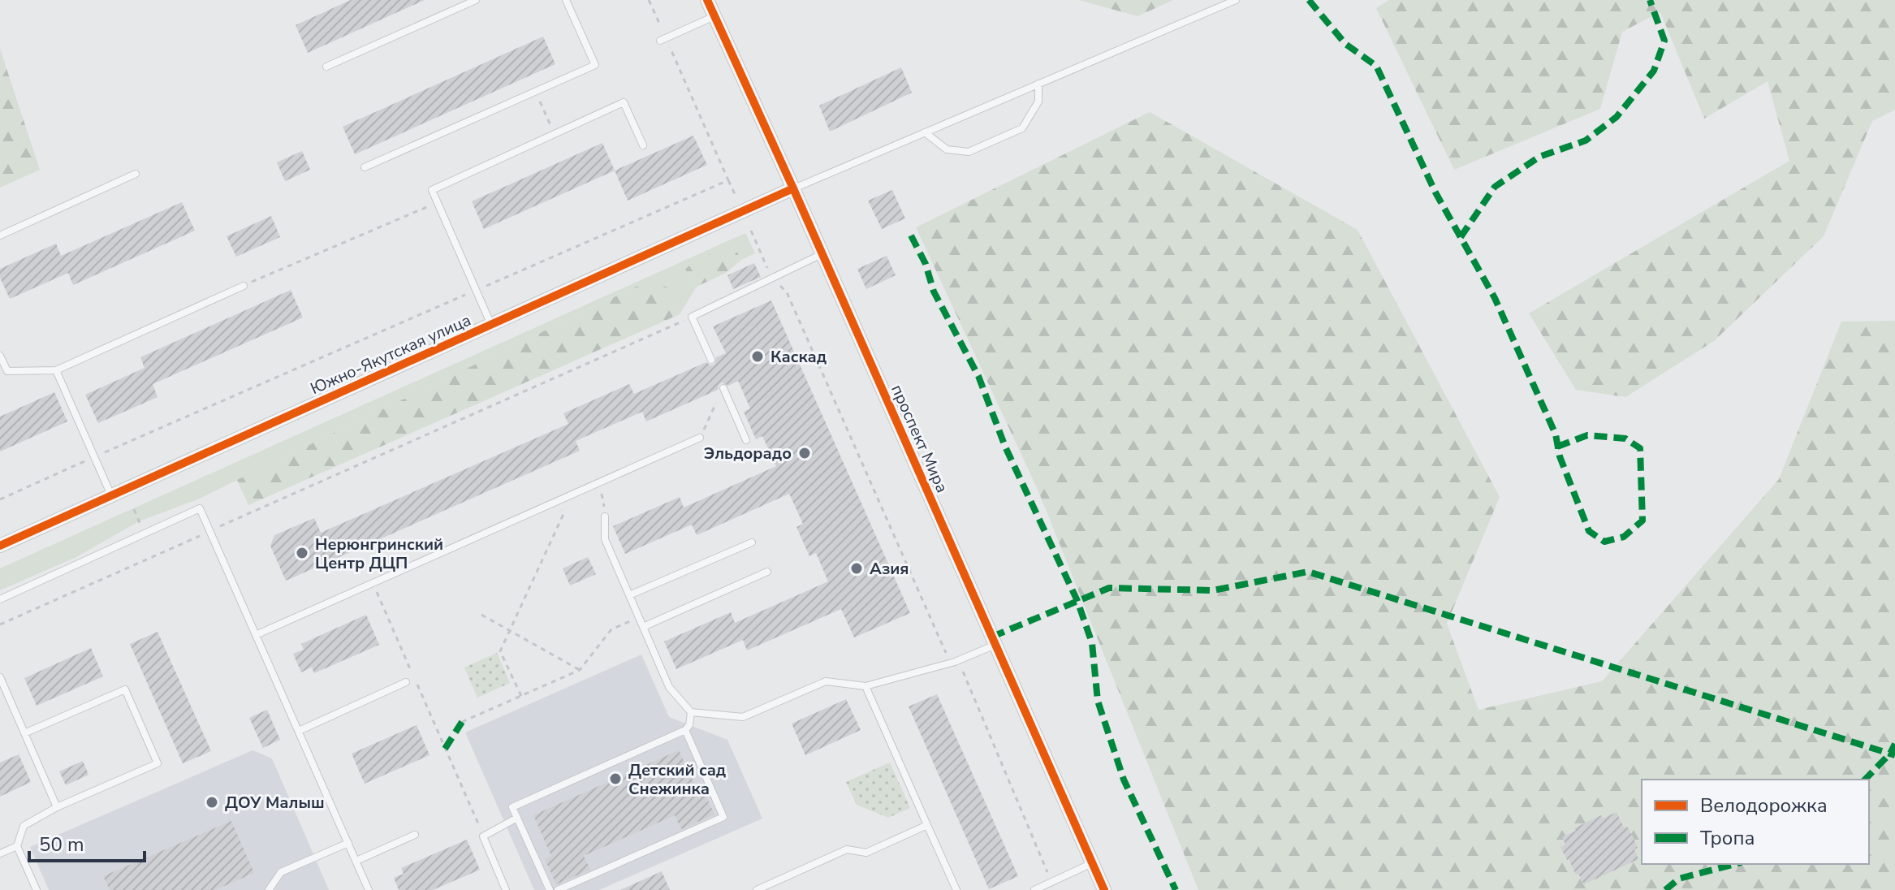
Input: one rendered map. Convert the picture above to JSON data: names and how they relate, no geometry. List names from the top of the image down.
{
  "streets": {
    "street": ["Южно-Якутская улица", "проспект Мира"]
  },
  "crossings": [
    ["Южно-Якутская улица", "проспект Мира"]
  ],
  "places": [
    "Каскад",
    "Эльдорадо",
    "Нерюнгринский Центр ДЦП",
    "Азия",
    "Детский сад Снежинка",
    "ДОУ Малыш"
  ],
  "legend": ["Велодорожка", "Тропа"],
  "scale_bar": "50 m"
}
